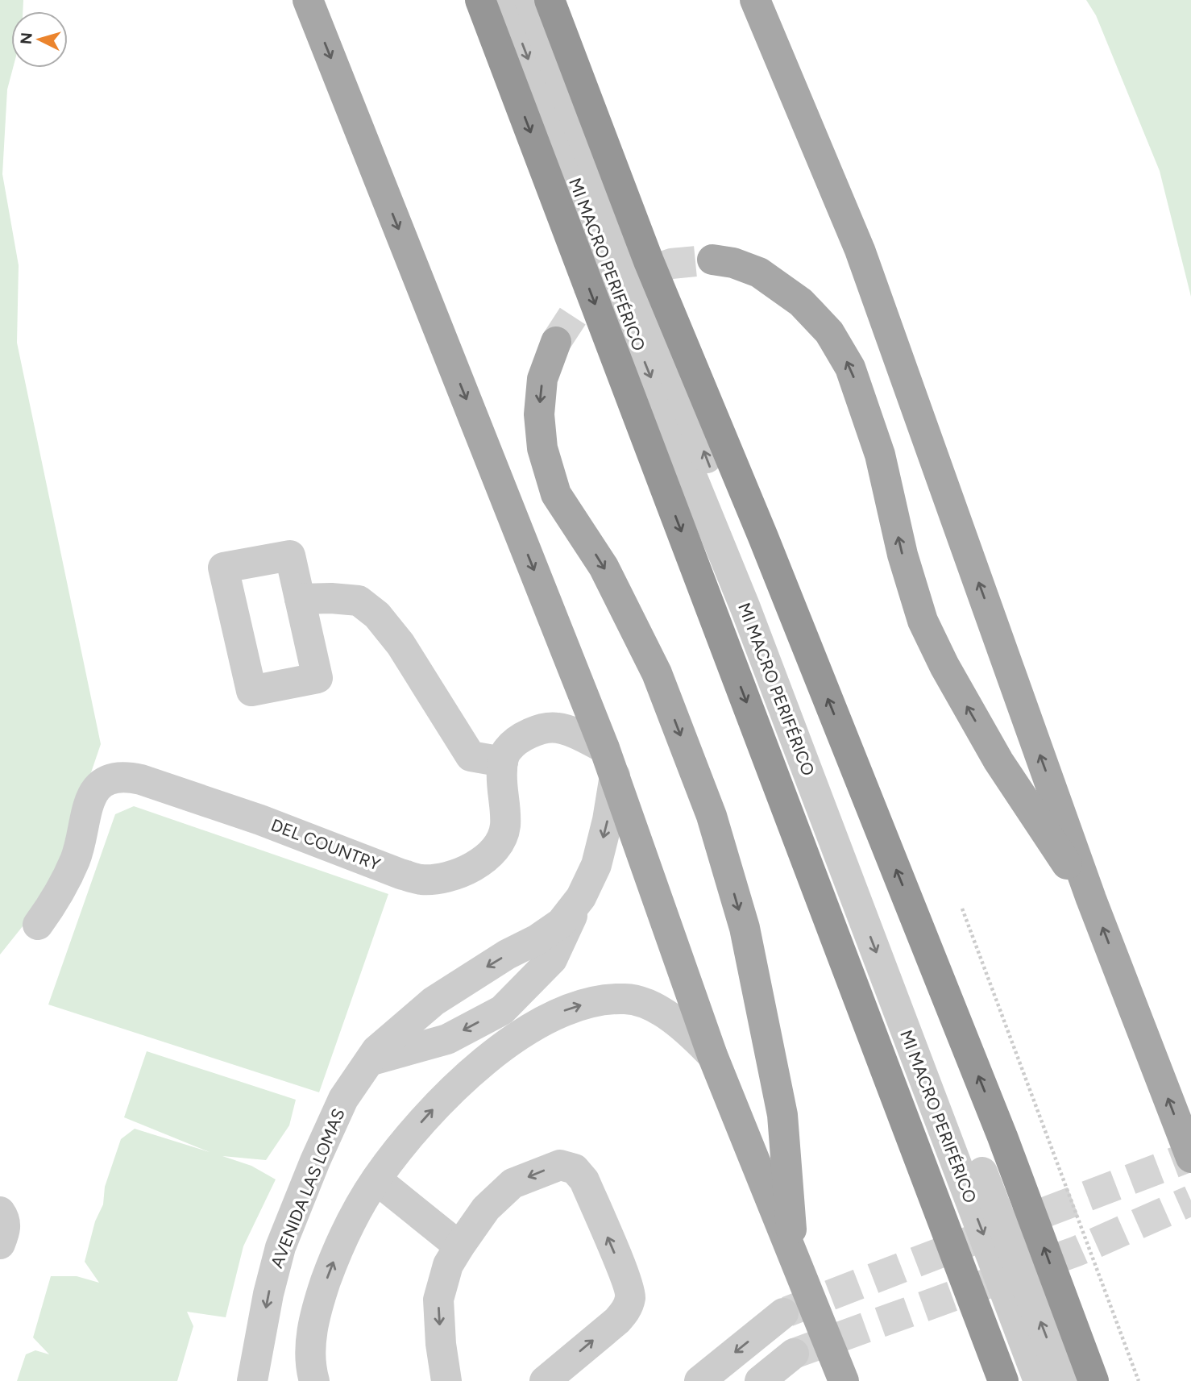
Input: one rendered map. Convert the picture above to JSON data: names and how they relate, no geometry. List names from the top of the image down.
{
  "streets": {
    "street": ["MI MACRO PERIFÉRICO", "DEL COUNTRY", "AVENIDA LAS LOMAS"]
  },
  "north": "left"
}
